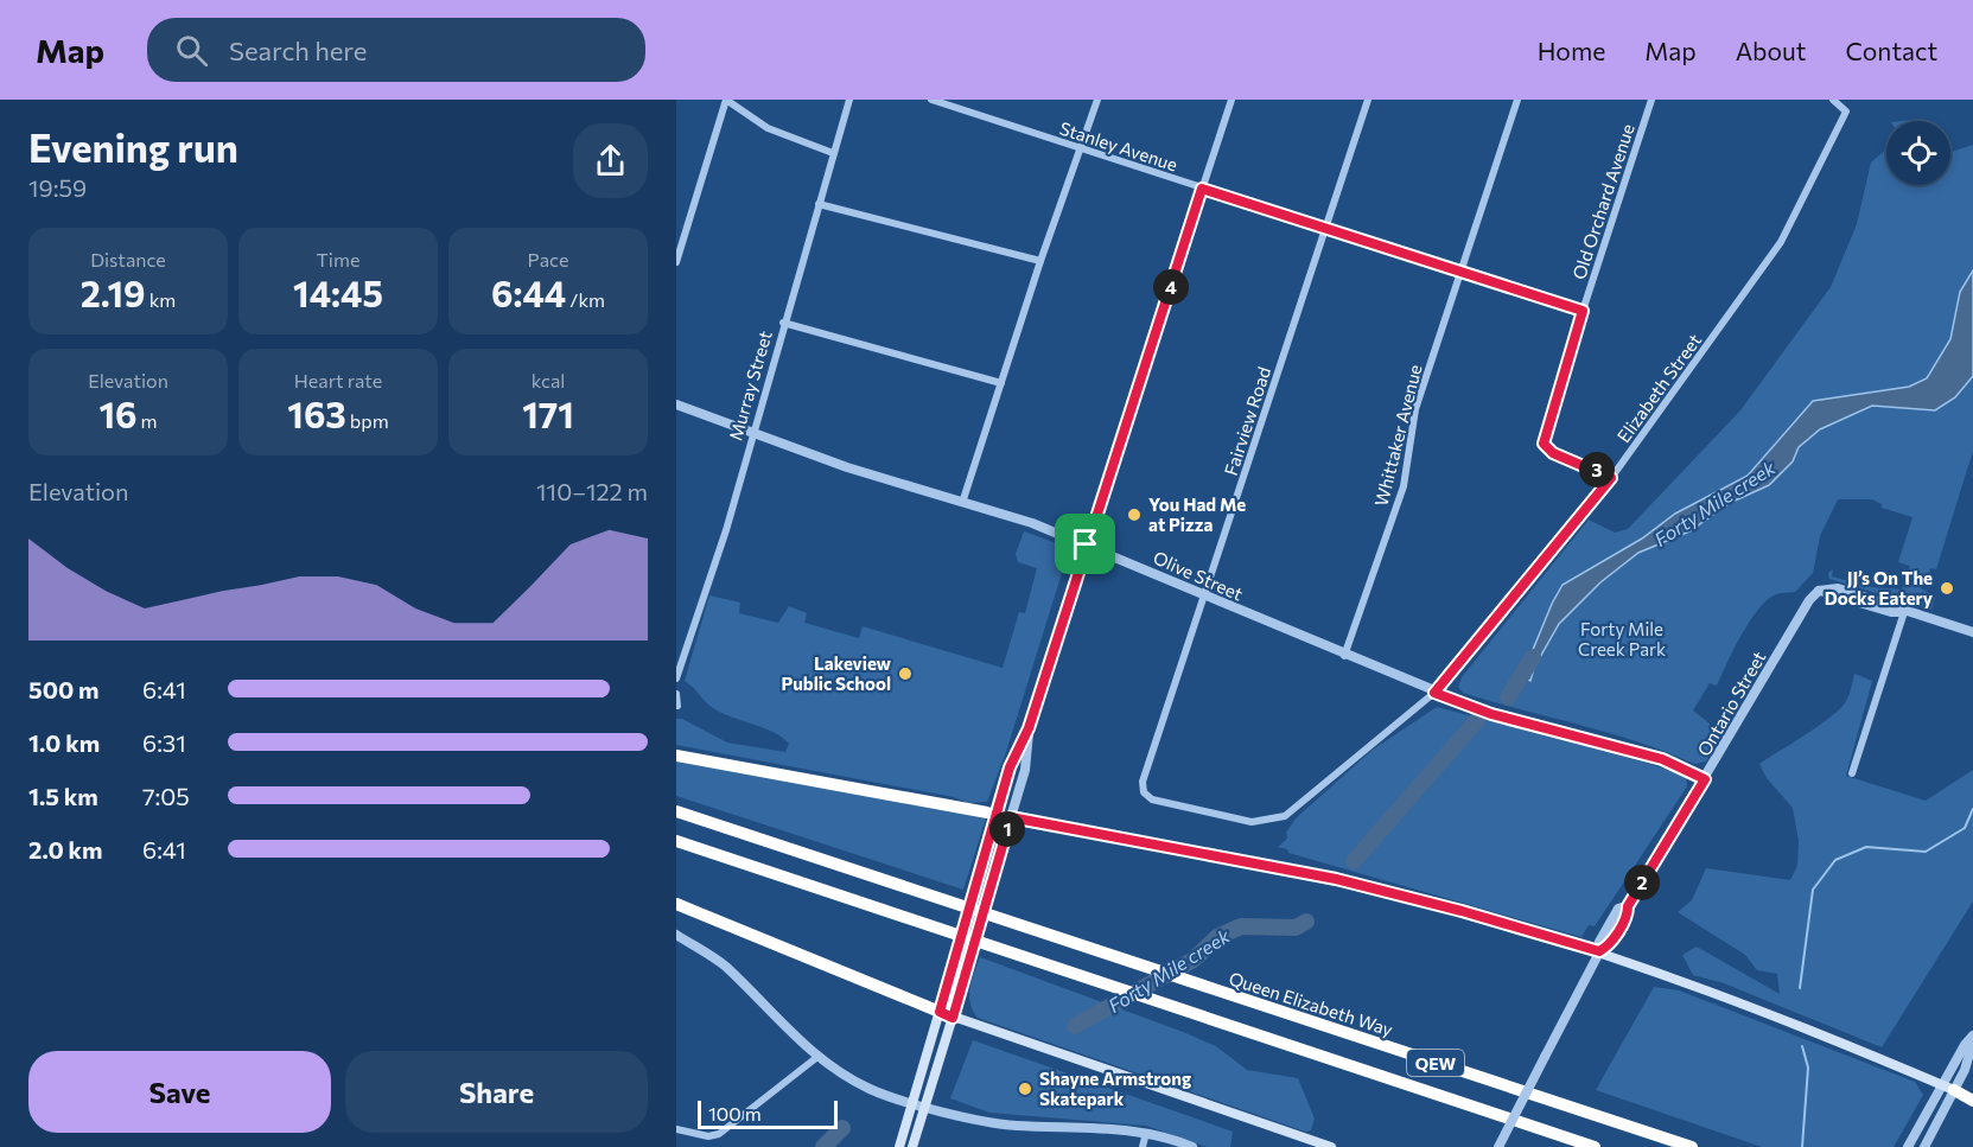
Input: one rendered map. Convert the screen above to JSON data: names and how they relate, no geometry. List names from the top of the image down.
{
  "streets": {
    "highway": ["Queen Elizabeth Way", "QEW"],
    "street": [
      "Stanley Avenue",
      "Old Orchard Avenue",
      "Murray Street",
      "Elizabeth Street",
      "Fairview Road",
      "Whittaker Avenue",
      "Olive Street",
      "Ontario Street"
    ]
  },
  "crossings": [
    ["Stanley Avenue", "Old Orchard Avenue"],
    ["Stanley Avenue", "Fairview Road"],
    ["Stanley Avenue", "Whittaker Avenue"],
    ["Old Orchard Avenue", "Elizabeth Street"],
    ["Murray Street", "Olive Street"],
    ["Elizabeth Street", "Fairview Road"],
    ["Elizabeth Street", "Olive Street"],
    ["Fairview Road", "Olive Street"],
    ["Whittaker Avenue", "Olive Street"],
    ["Olive Street", "Ontario Street"]
  ],
  "water": ["Forty Mile creek"],
  "parks": ["Forty Mile Creek Park"],
  "places": [
    "You Had Me at Pizza",
    "JJ’s On The Docks Eatery",
    "Lakeview Public School",
    "Shayne Armstrong Skatepark"
  ],
  "scale_bar": "100 m",
  "page": {
    "header": "Map",
    "search": "Search here",
    "nav": [
      "Home",
      "Map",
      "About",
      "Contact"
    ],
    "heading": ["Evening run", "19:59"],
    "stats": [
      ["Distance", "2.19 km"],
      ["Time", "14:45"],
      ["Pace", "6:44 /km"],
      ["Elevation", "16 m"],
      ["Heart rate", "163 bpm"],
      ["kcal", "171"]
    ],
    "pins": [
      "4",
      "3",
      "1",
      "2"
    ],
    "chart": ["Elevation", "110–122 m"],
    "list": [
      {
        "name": "500 m",
        "note": "6:41"
      },
      {
        "name": "1.0 km",
        "note": "6:31"
      },
      {
        "name": "1.5 km",
        "note": "7:05"
      },
      {
        "name": "2.0 km",
        "note": "6:41"
      }
    ],
    "buttons": ["Save", "Share"],
    "scale": "100 m"
  }
}
